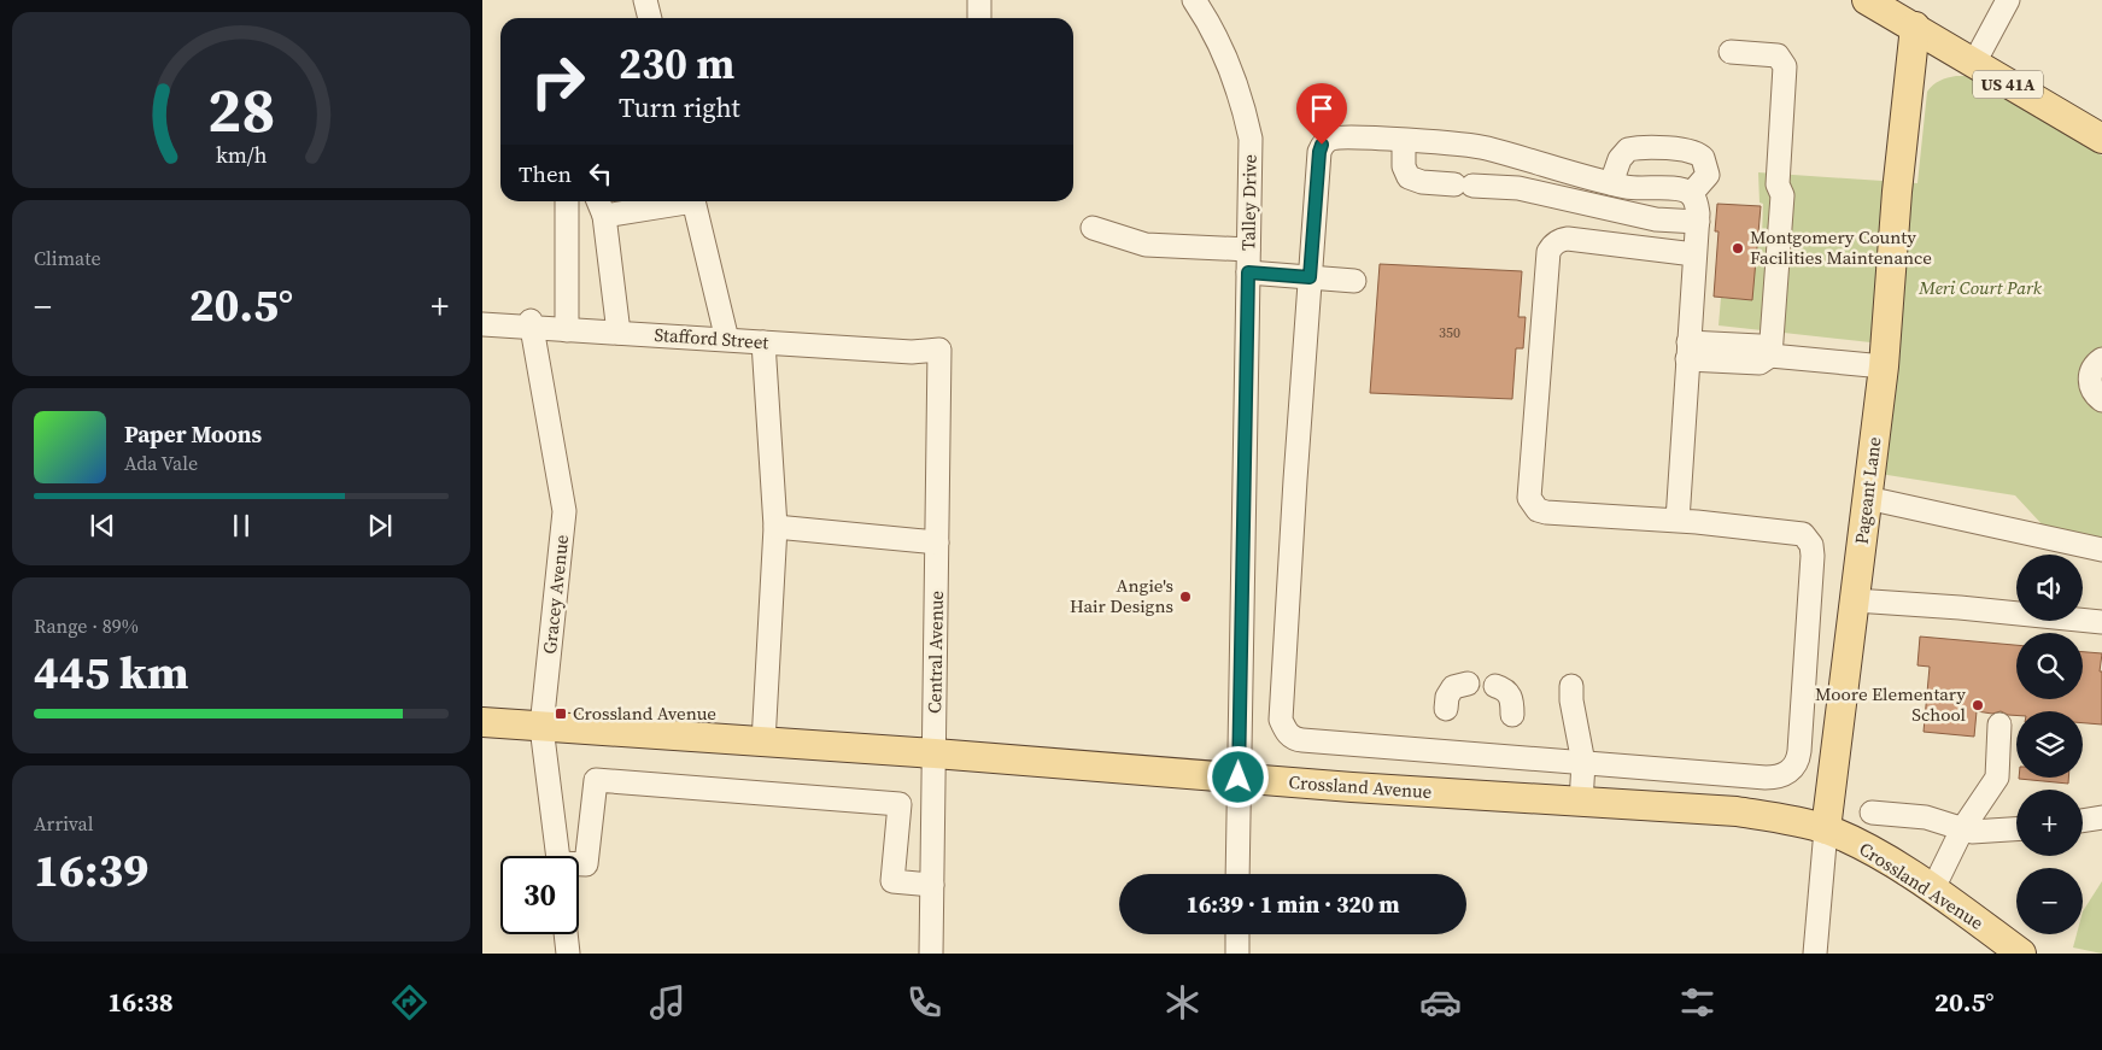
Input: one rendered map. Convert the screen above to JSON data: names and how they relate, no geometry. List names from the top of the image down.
{
  "streets": {
    "main road": ["US 41A", "Pageant Lane", "Crossland Avenue"],
    "street": [
      "Talley Drive",
      "Stafford Street",
      "Gracey Avenue",
      "Central Avenue"
    ]
  },
  "crossings": [
    ["US 41A", "Pageant Lane"],
    ["Talley Drive", "Crossland Avenue"],
    ["Stafford Street", "Gracey Avenue"],
    ["Stafford Street", "Central Avenue"],
    ["Pageant Lane", "Crossland Avenue"],
    ["Gracey Avenue", "Crossland Avenue"],
    ["Central Avenue", "Crossland Avenue"]
  ],
  "parks": ["Meri Court Park"],
  "places": {
    "other": ["Montgomery County Facilities Maintenance", "Angie's Hair Designs", "Moore Elementary School"],
    "transit": ["Crossland Avenue"]
  },
  "house_numbers": ["350"],
  "page": {
    "turn": ["230 m", "Turn right"],
    "then": "Then",
    "tile": [
      "Climate",
      ["Range · 89%", "445 km"],
      ["Arrival", "16:39"]
    ],
    "heat": ["−", "20.5°", "+"],
    "song": ["Paper Moons", "Ada Vale"],
    "map_buttons": ["+", "−"],
    "limit": "30",
    "trip": "16:39 · 1 min · 320 m",
    "tabs": ["16:38", "20.5°"],
    "gauge": ["28", "km/h"]
  }
}
